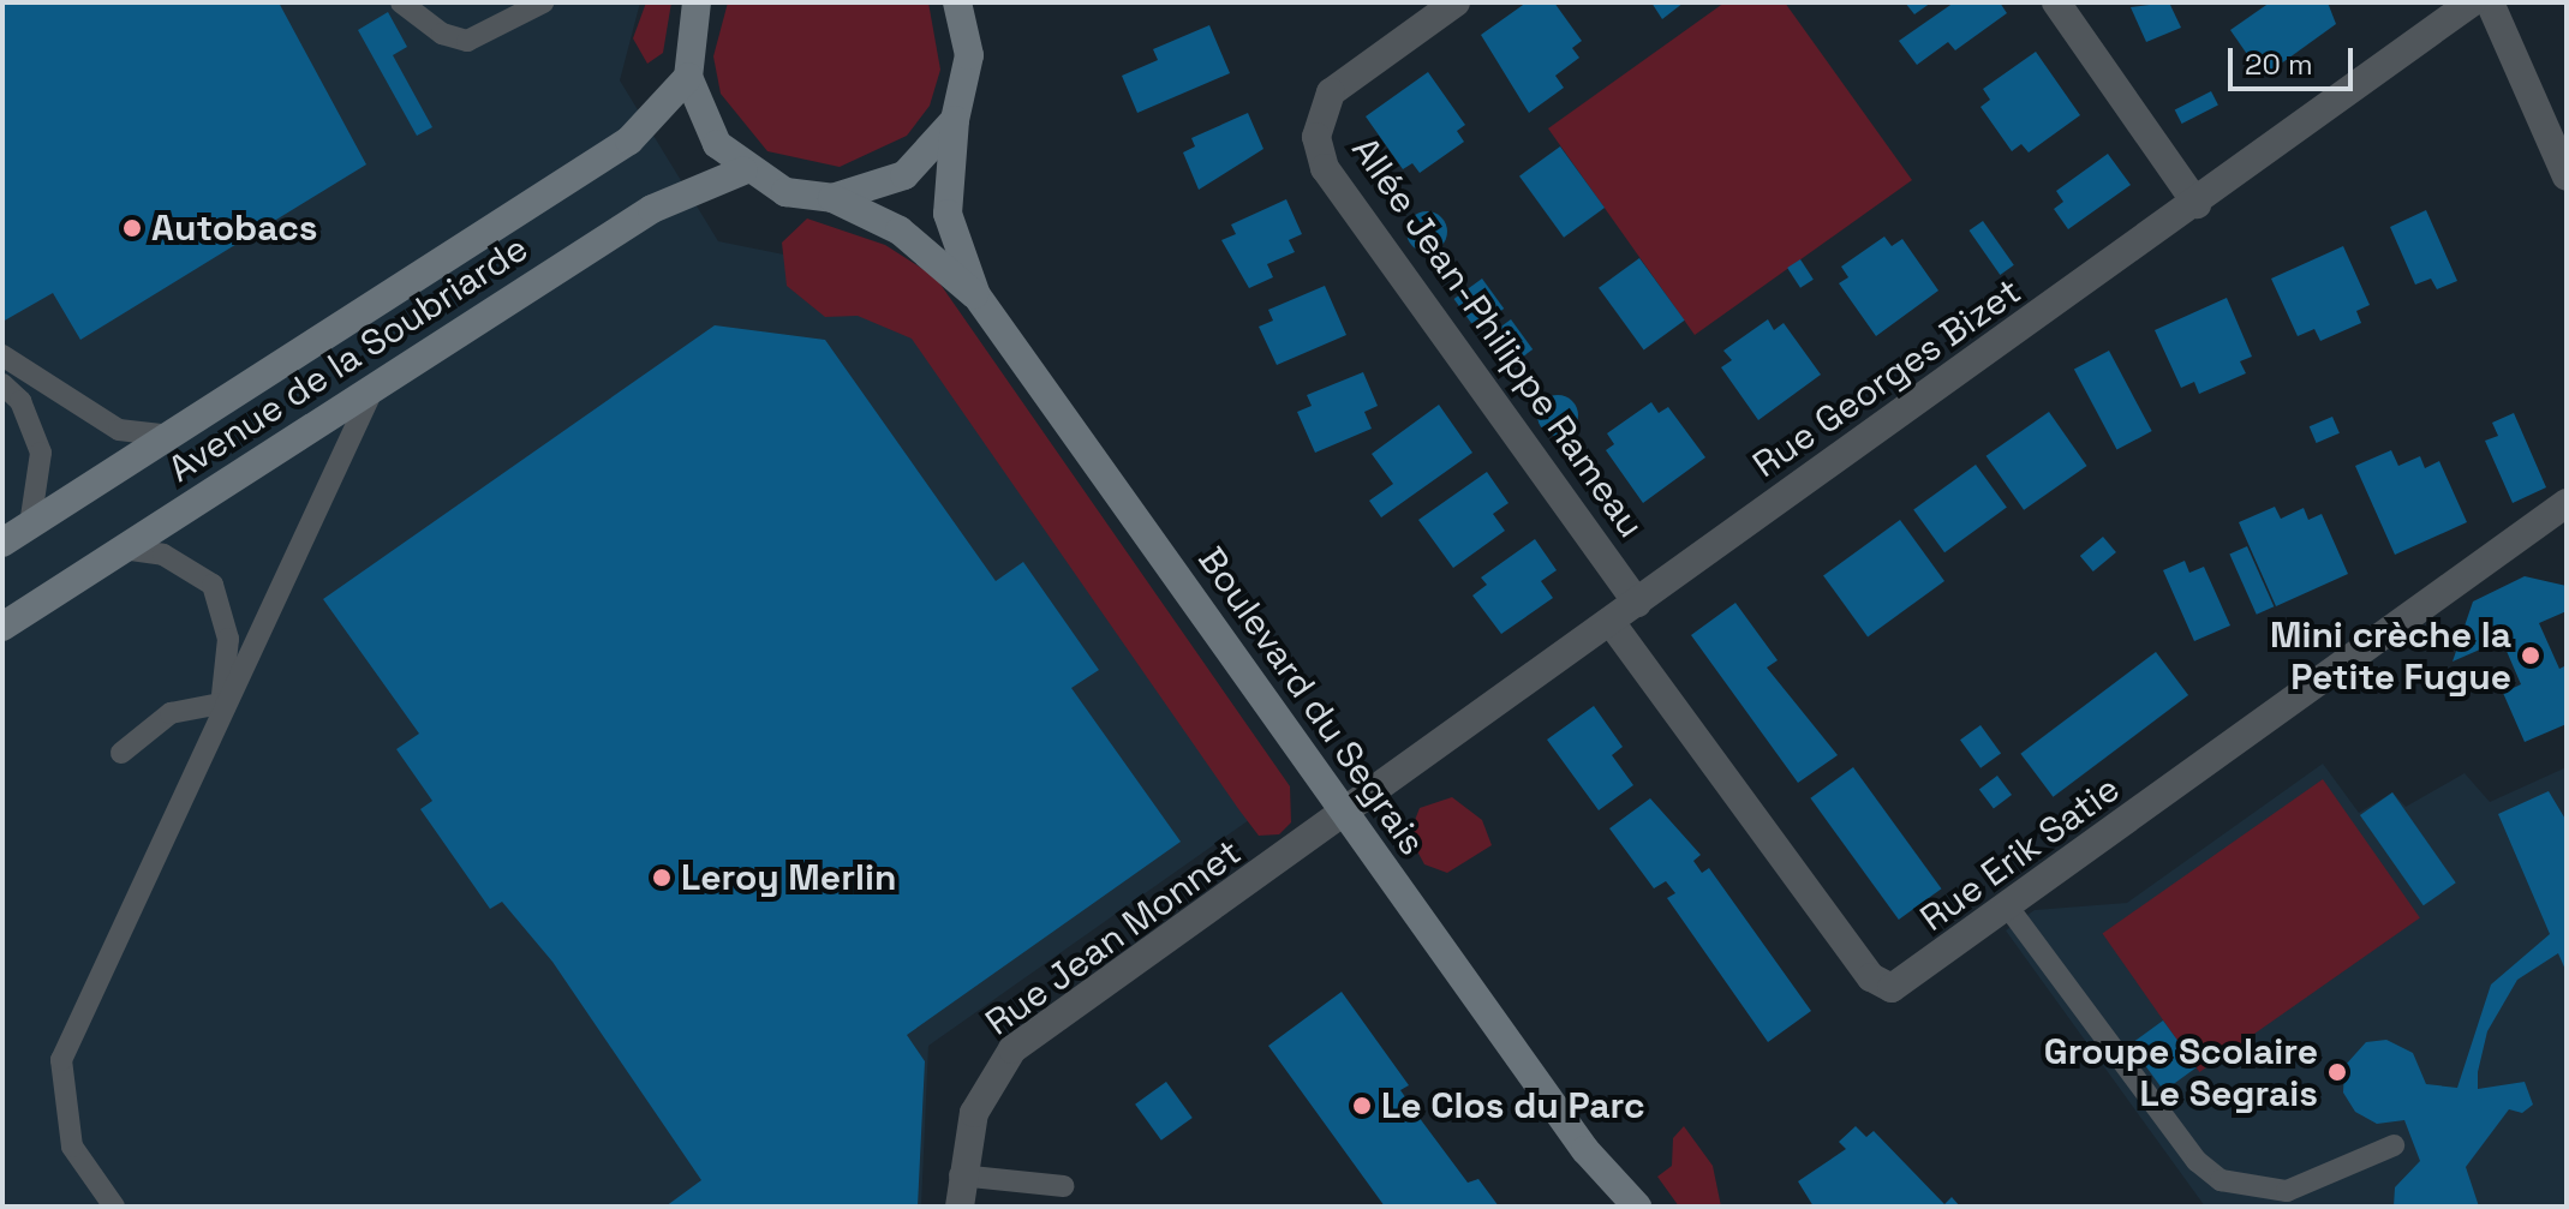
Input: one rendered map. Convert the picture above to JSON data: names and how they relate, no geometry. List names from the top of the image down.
{
  "streets": {
    "street": [
      "Allée Jean-Philippe Rameau",
      "Avenue de la Soubriarde",
      "Rue Georges Bizet",
      "Boulevard du Segrais",
      "Rue Erik Satie",
      "Rue Jean Monnet"
    ]
  },
  "crossings": [
    ["Allée Jean-Philippe Rameau", "Rue Georges Bizet"],
    ["Rue Georges Bizet", "Boulevard du Segrais"],
    ["Rue Georges Bizet", "Rue Erik Satie"],
    ["Rue Georges Bizet", "Rue Jean Monnet"],
    ["Boulevard du Segrais", "Rue Jean Monnet"]
  ],
  "places": [
    "Autobacs",
    "Mini crèche la Petite Fugue",
    "Leroy Merlin",
    "Groupe Scolaire Le Segrais",
    "Le Clos du Parc"
  ],
  "scale_bar": "20 m"
}
